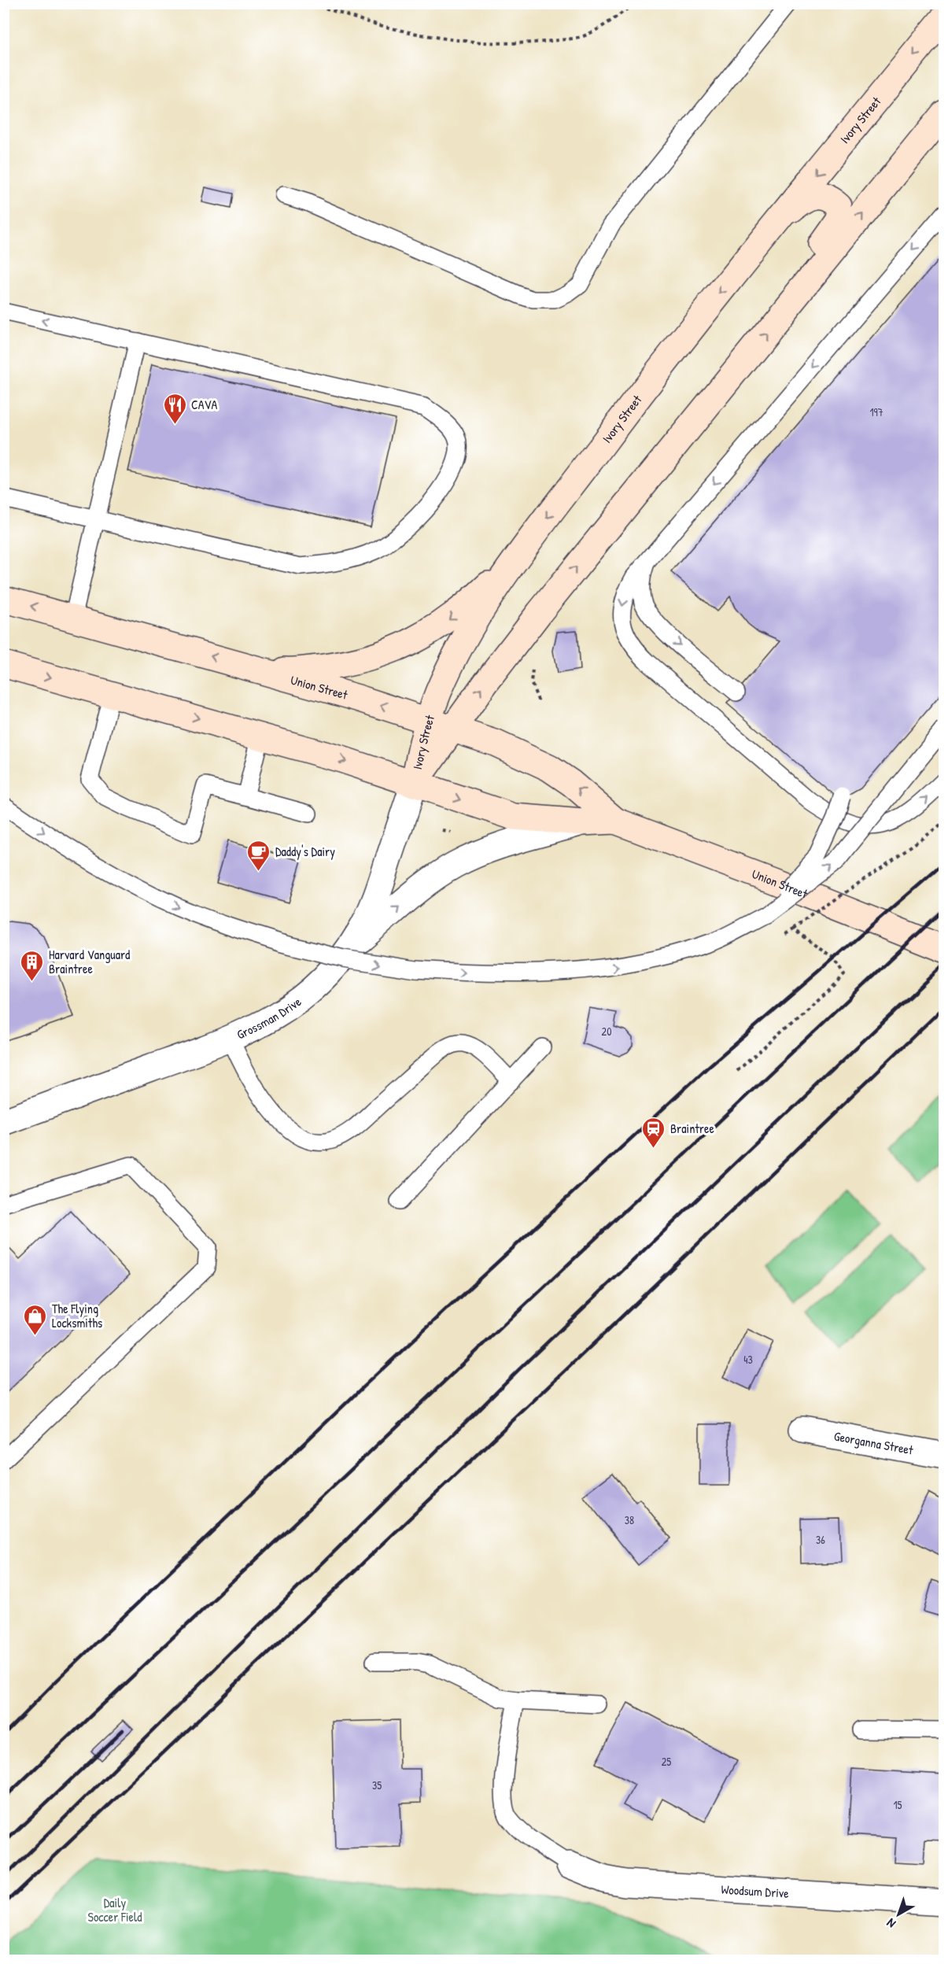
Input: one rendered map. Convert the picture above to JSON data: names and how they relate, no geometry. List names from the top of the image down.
{
  "streets": {
    "street": [
      "Ivory Street",
      "Union Street",
      "Grossman Drive",
      "Georganna Street",
      "Woodsum Drive"
    ]
  },
  "crossings": [
    ["Ivory Street", "Union Street"],
    ["Ivory Street", "Grossman Drive"],
    ["Union Street", "Grossman Drive"]
  ],
  "parks": ["Daily Soccer Field"],
  "places": {
    "restaurant": ["CAVA"],
    "cafe": ["Daddy's Dairy"],
    "building": ["Harvard Vanguard Braintree"],
    "station": ["Braintree"],
    "shop": ["The Flying Locksmiths"]
  },
  "house_numbers": [
    "197",
    "20",
    "43",
    "38",
    "36",
    "25",
    "35",
    "15"
  ],
  "north": "bottom left"
}
